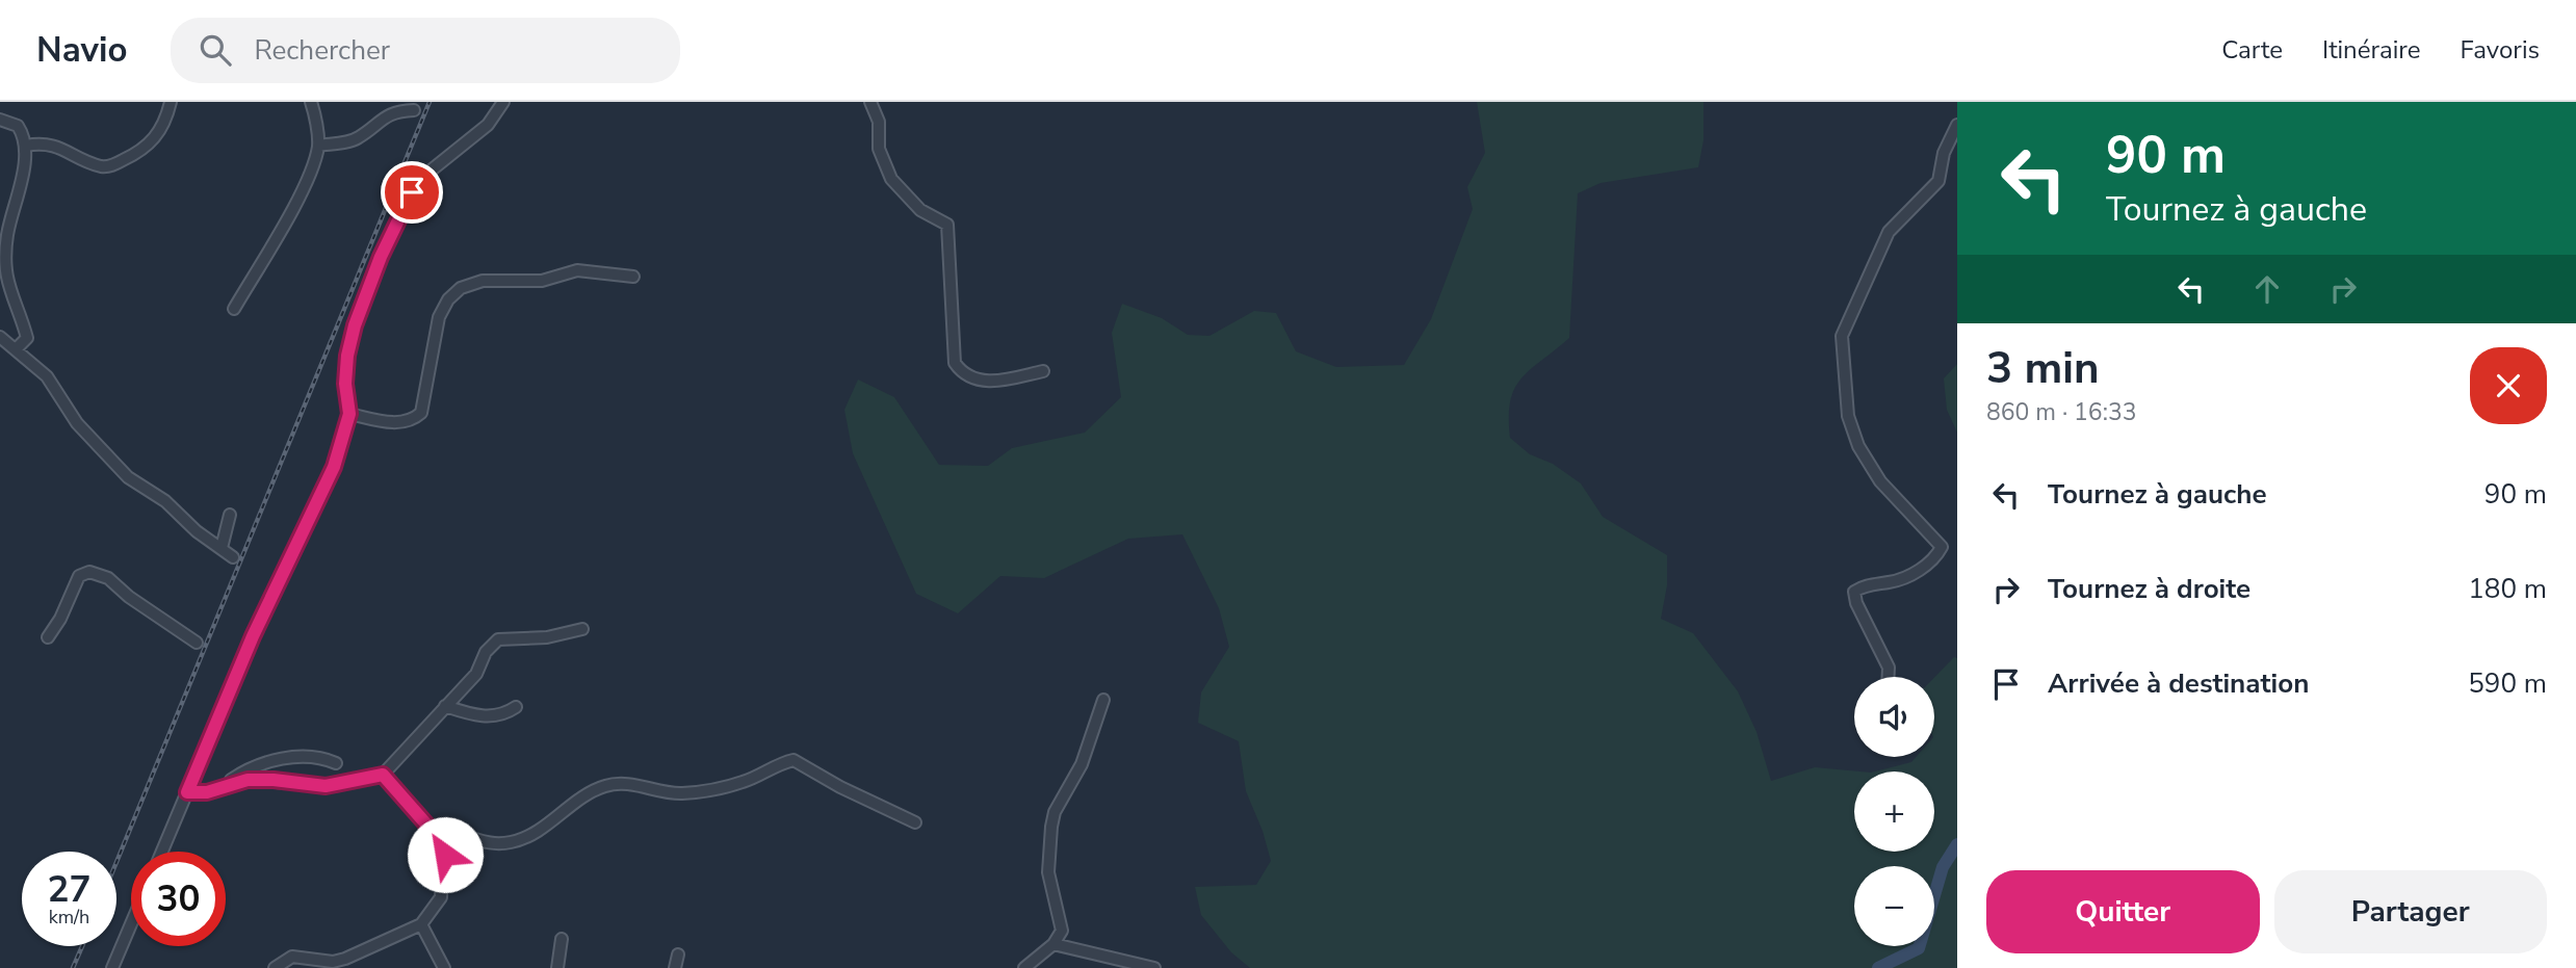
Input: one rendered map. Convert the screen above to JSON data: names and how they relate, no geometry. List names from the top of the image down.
{
  "page": {
    "header": "Navio",
    "search": "Rechercher",
    "nav": ["Carte", "Itinéraire", "Favoris"],
    "turn": ["90 m", "Tournez à gauche"],
    "heading": ["3 min", "860 m · 16:33"],
    "list": [
      {
        "name": "Tournez à gauche",
        "value": "90 m"
      },
      {
        "name": "Tournez à droite",
        "value": "180 m"
      },
      {
        "name": "Arrivée à destination",
        "value": "590 m"
      }
    ],
    "map_buttons": ["+", "−"],
    "speed": "27 km/h",
    "limit": "30",
    "buttons": ["Quitter", "Partager"]
  }
}
